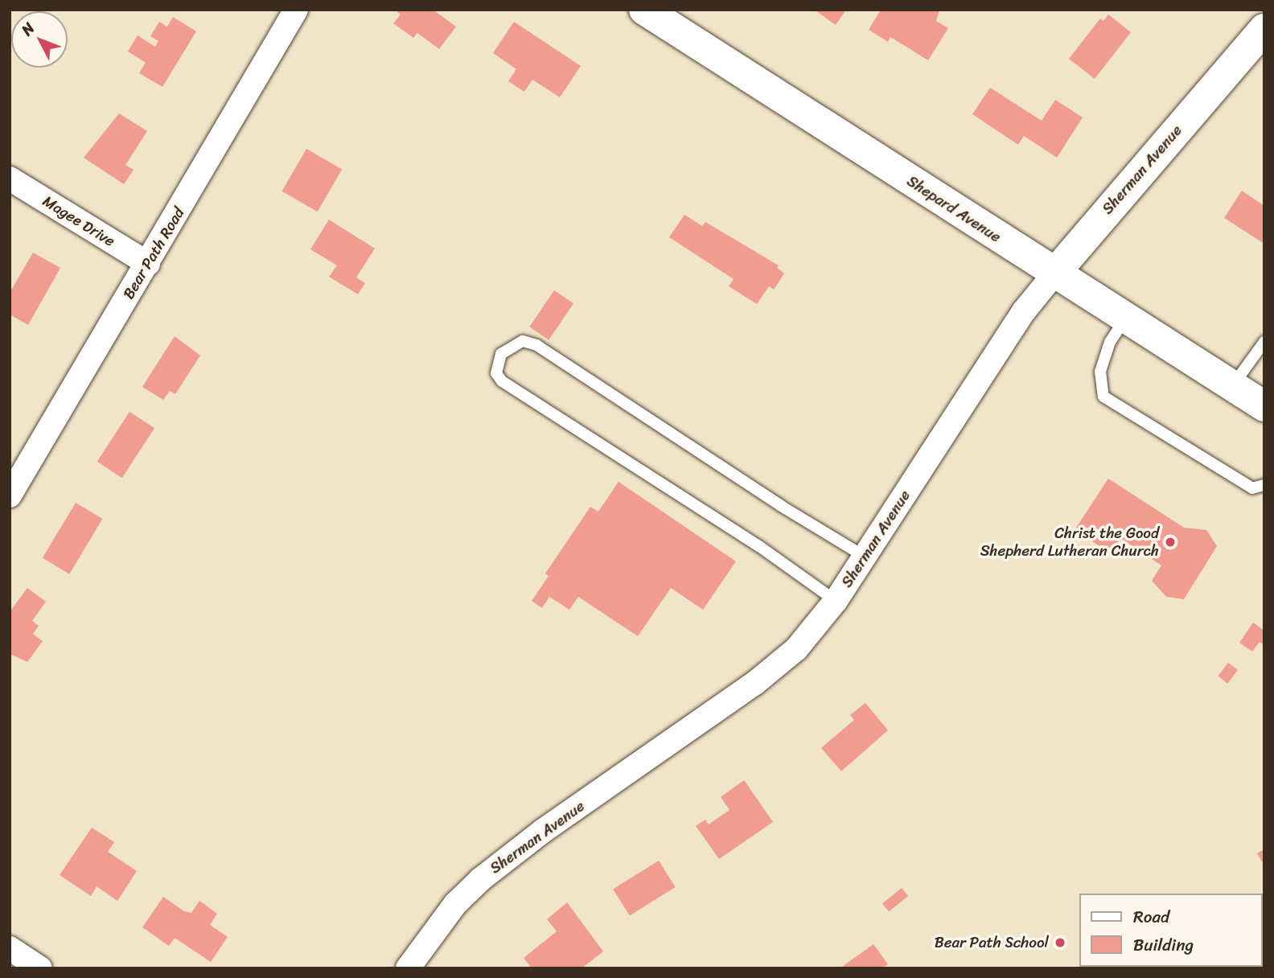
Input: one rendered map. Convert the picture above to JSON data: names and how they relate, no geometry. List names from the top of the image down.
{
  "streets": {
    "main road": ["Sherman Avenue", "Shepard Avenue"],
    "street": ["Magee Drive", "Bear Path Road"]
  },
  "crossings": [
    ["Sherman Avenue", "Shepard Avenue"],
    ["Magee Drive", "Bear Path Road"]
  ],
  "places": ["Christ the Good Shepherd Lutheran Church", "Bear Path School"],
  "legend": ["Road", "Building"],
  "north": "top left"
}
